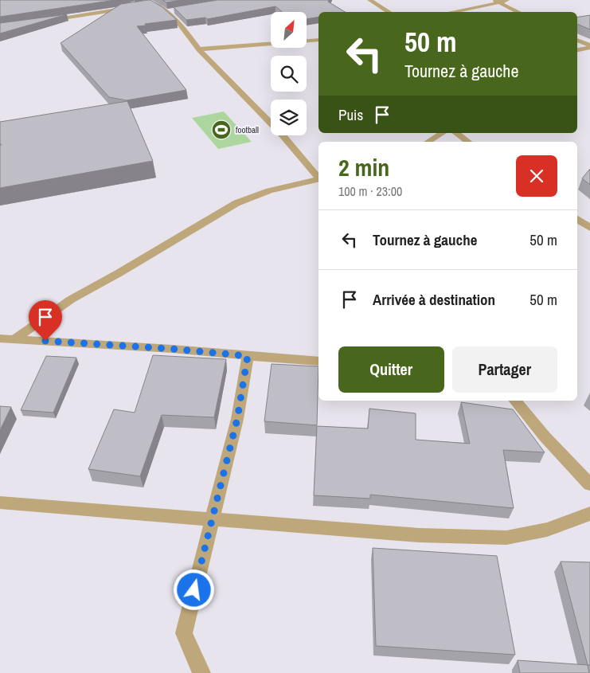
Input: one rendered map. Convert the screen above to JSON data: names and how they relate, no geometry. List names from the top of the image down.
{
  "places": {
    "sports": ["football"]
  },
  "north": "top right",
  "page": {
    "turn": ["50 m", "Tournez à gauche"],
    "then": "Puis",
    "heading": ["2 min", "100 m · 23:00"],
    "list": [
      {
        "name": "Tournez à gauche",
        "value": "50 m"
      },
      {
        "name": "Arrivée à destination",
        "value": "50 m"
      }
    ],
    "buttons": ["Quitter", "Partager"]
  }
}
